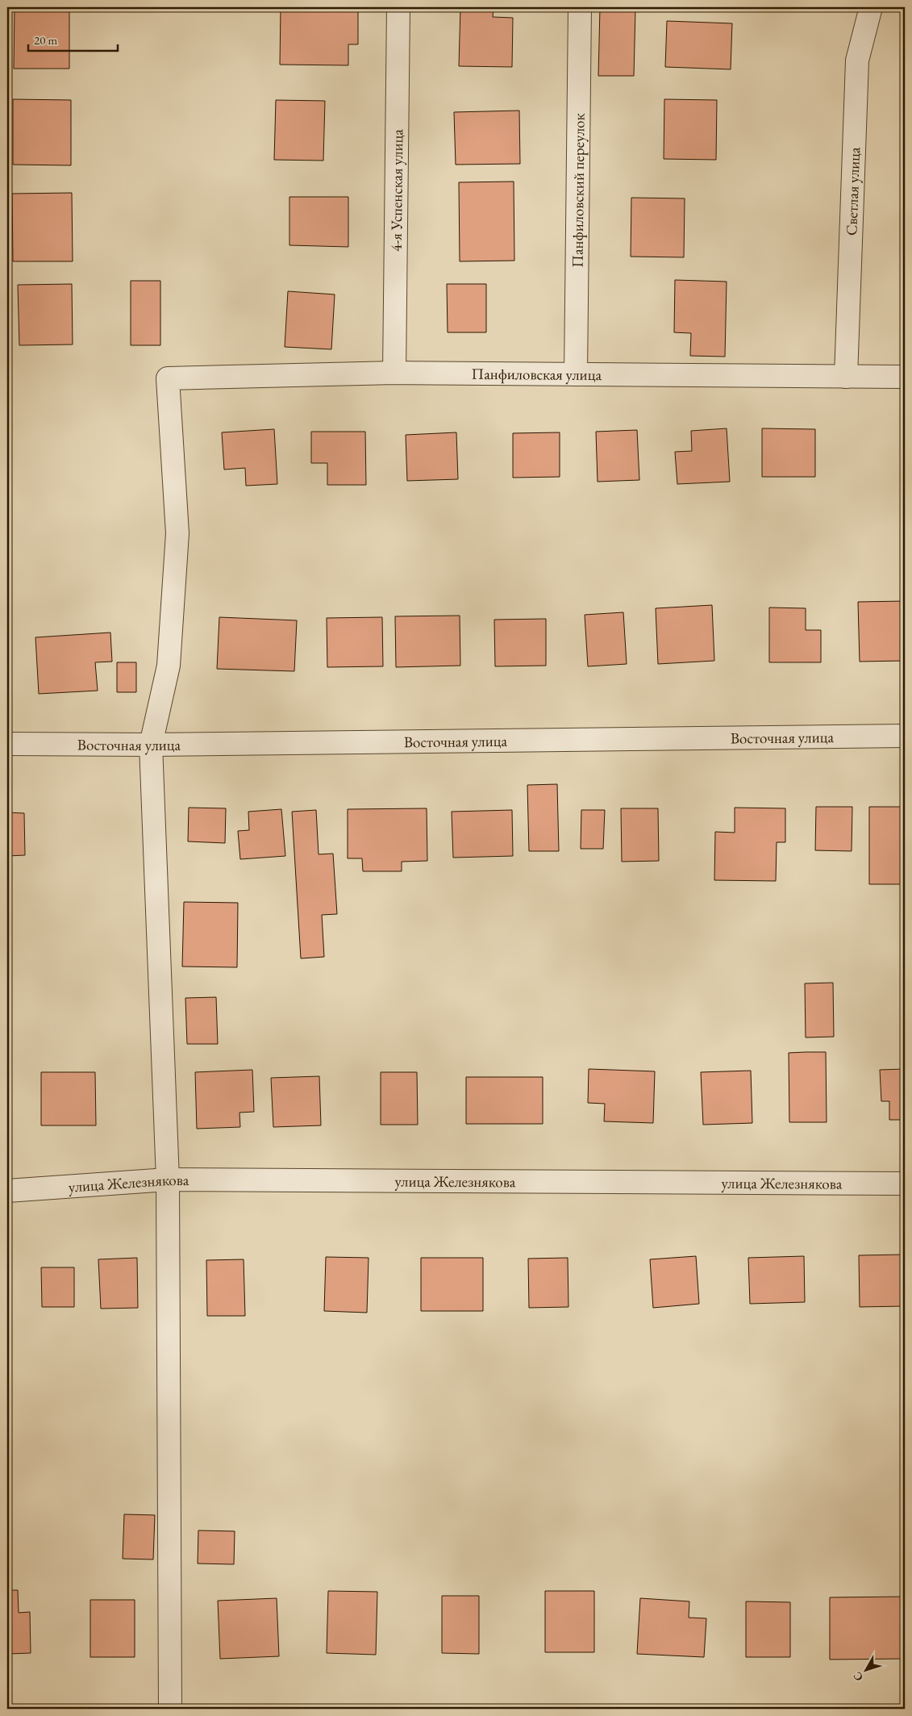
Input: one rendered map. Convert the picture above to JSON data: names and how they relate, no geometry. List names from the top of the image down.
{
  "streets": {
    "street": [
      "4-я Успенская улица",
      "Панфиловский переулок",
      "Светлая улица",
      "Панфиловская улица",
      "Восточная улица",
      "улица Железнякова"
    ]
  },
  "crossings": [
    ["4-я Успенская улица", "Панфиловская улица"],
    ["Панфиловский переулок", "Панфиловская улица"],
    ["Светлая улица", "Панфиловская улица"],
    ["Панфиловская улица", "Восточная улица"]
  ],
  "scale_bar": "20 m",
  "north": "bottom left"
}
